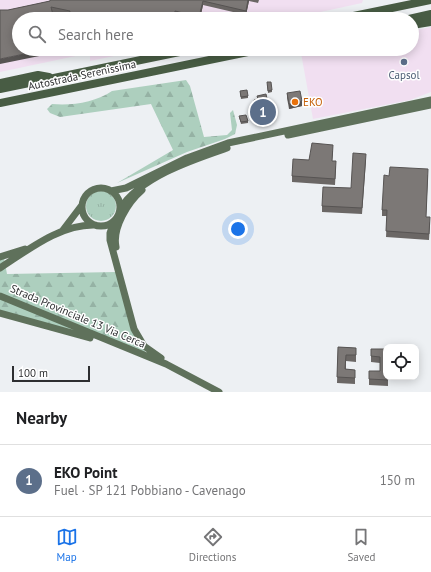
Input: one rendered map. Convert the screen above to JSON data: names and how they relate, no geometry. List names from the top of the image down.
{
  "streets": {
    "highway": ["Autostrada Serenissima"],
    "main road": ["Strada Provinciale 13 Via Cerca"]
  },
  "places": ["Capsol", "EKO"],
  "scale_bar": "100 m",
  "page": {
    "search": "Search here",
    "pins": "1",
    "scale": "100 m",
    "heading": "Nearby",
    "list": [
      {
        "mark": "1",
        "name": "EKO Point",
        "note": "Fuel · SP 121 Pobbiano - Cavenago",
        "value": "150 m"
      }
    ],
    "nav": ["Map", "Directions", "Saved"]
  }
}
